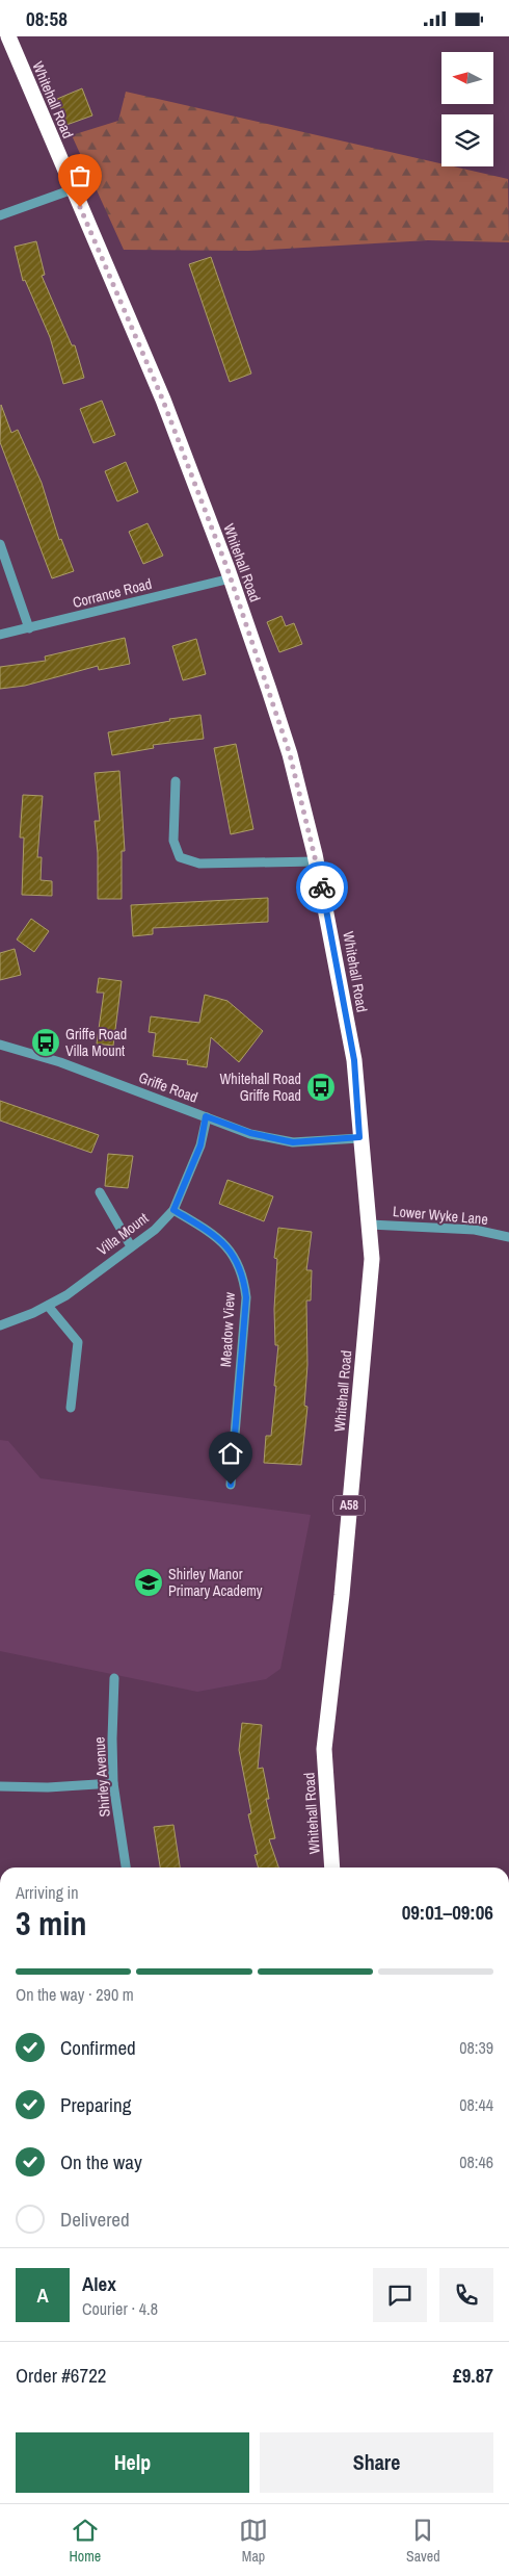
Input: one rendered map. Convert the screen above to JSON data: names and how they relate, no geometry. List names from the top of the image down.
{
  "streets": {
    "highway": ["Whitehall Road", "A58"],
    "street": [
      "Corrance Road",
      "Griffe Road",
      "Lower Wyke Lane",
      "Villa Mount",
      "Meadow View",
      "Shirley Avenue"
    ]
  },
  "crossings": [
    ["Whitehall Road", "Corrance Road"],
    ["Whitehall Road", "Griffe Road"],
    ["Whitehall Road", "Lower Wyke Lane"],
    ["Griffe Road", "Villa Mount"],
    ["Villa Mount", "Meadow View"]
  ],
  "places": {
    "bus stop": ["Griffe Road Villa Mount", "Whitehall Road Griffe Road"],
    "school or university": ["Shirley Manor Primary Academy"]
  },
  "north": "left",
  "page": {
    "status": "08:58",
    "heading": ["3 min", "Arriving in", "09:01–09:06"],
    "panel": [
      "Alex",
      "Courier · 4.8",
      "Order #6722",
      "£9.87"
    ],
    "bar": "On the way · 290 m",
    "list": [
      ["Confirmed", "08:39"],
      ["Preparing", "08:44"],
      ["On the way", "08:46"],
      "Delivered"
    ],
    "round": "A",
    "buttons": ["Help", "Share"],
    "tabs": ["Home", "Map", "Saved"]
  }
}
